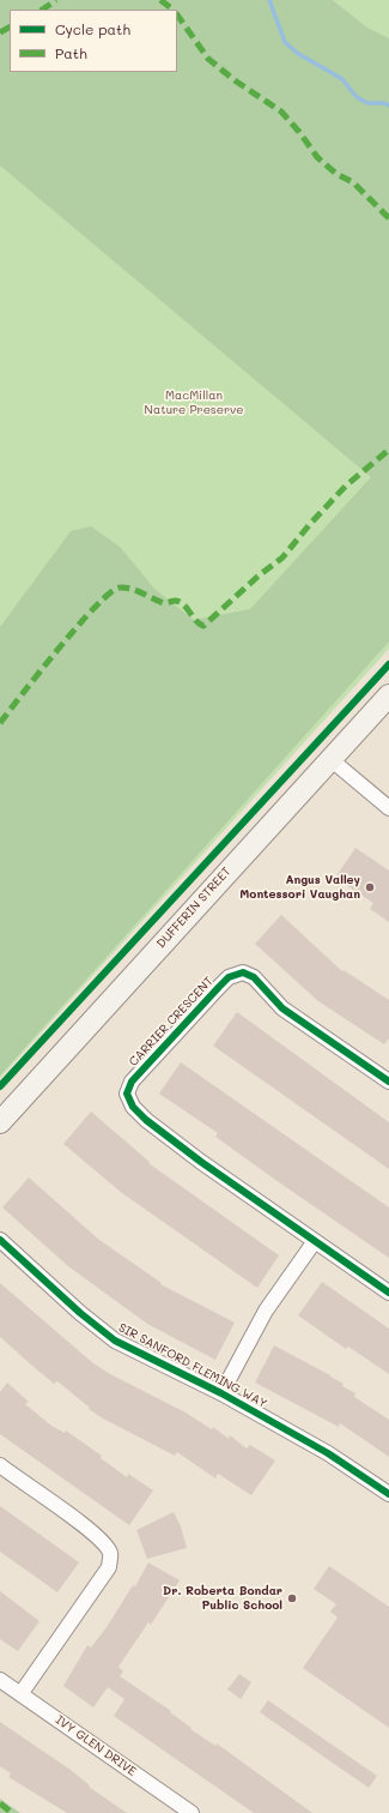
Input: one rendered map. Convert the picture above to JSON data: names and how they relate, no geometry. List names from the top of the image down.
{
  "streets": {
    "main road": ["DUFFERIN STREET"],
    "street": ["CARRIER CRESCENT", "SIR SANFORD FLEMING WAY", "IVY GLEN DRIVE"]
  },
  "parks": ["MacMillan Nature Preserve"],
  "places": ["Angus Valley Montessori Vaughan", "Dr. Roberta Bondar Public School"],
  "legend": ["Cycle path", "Path"]
}
